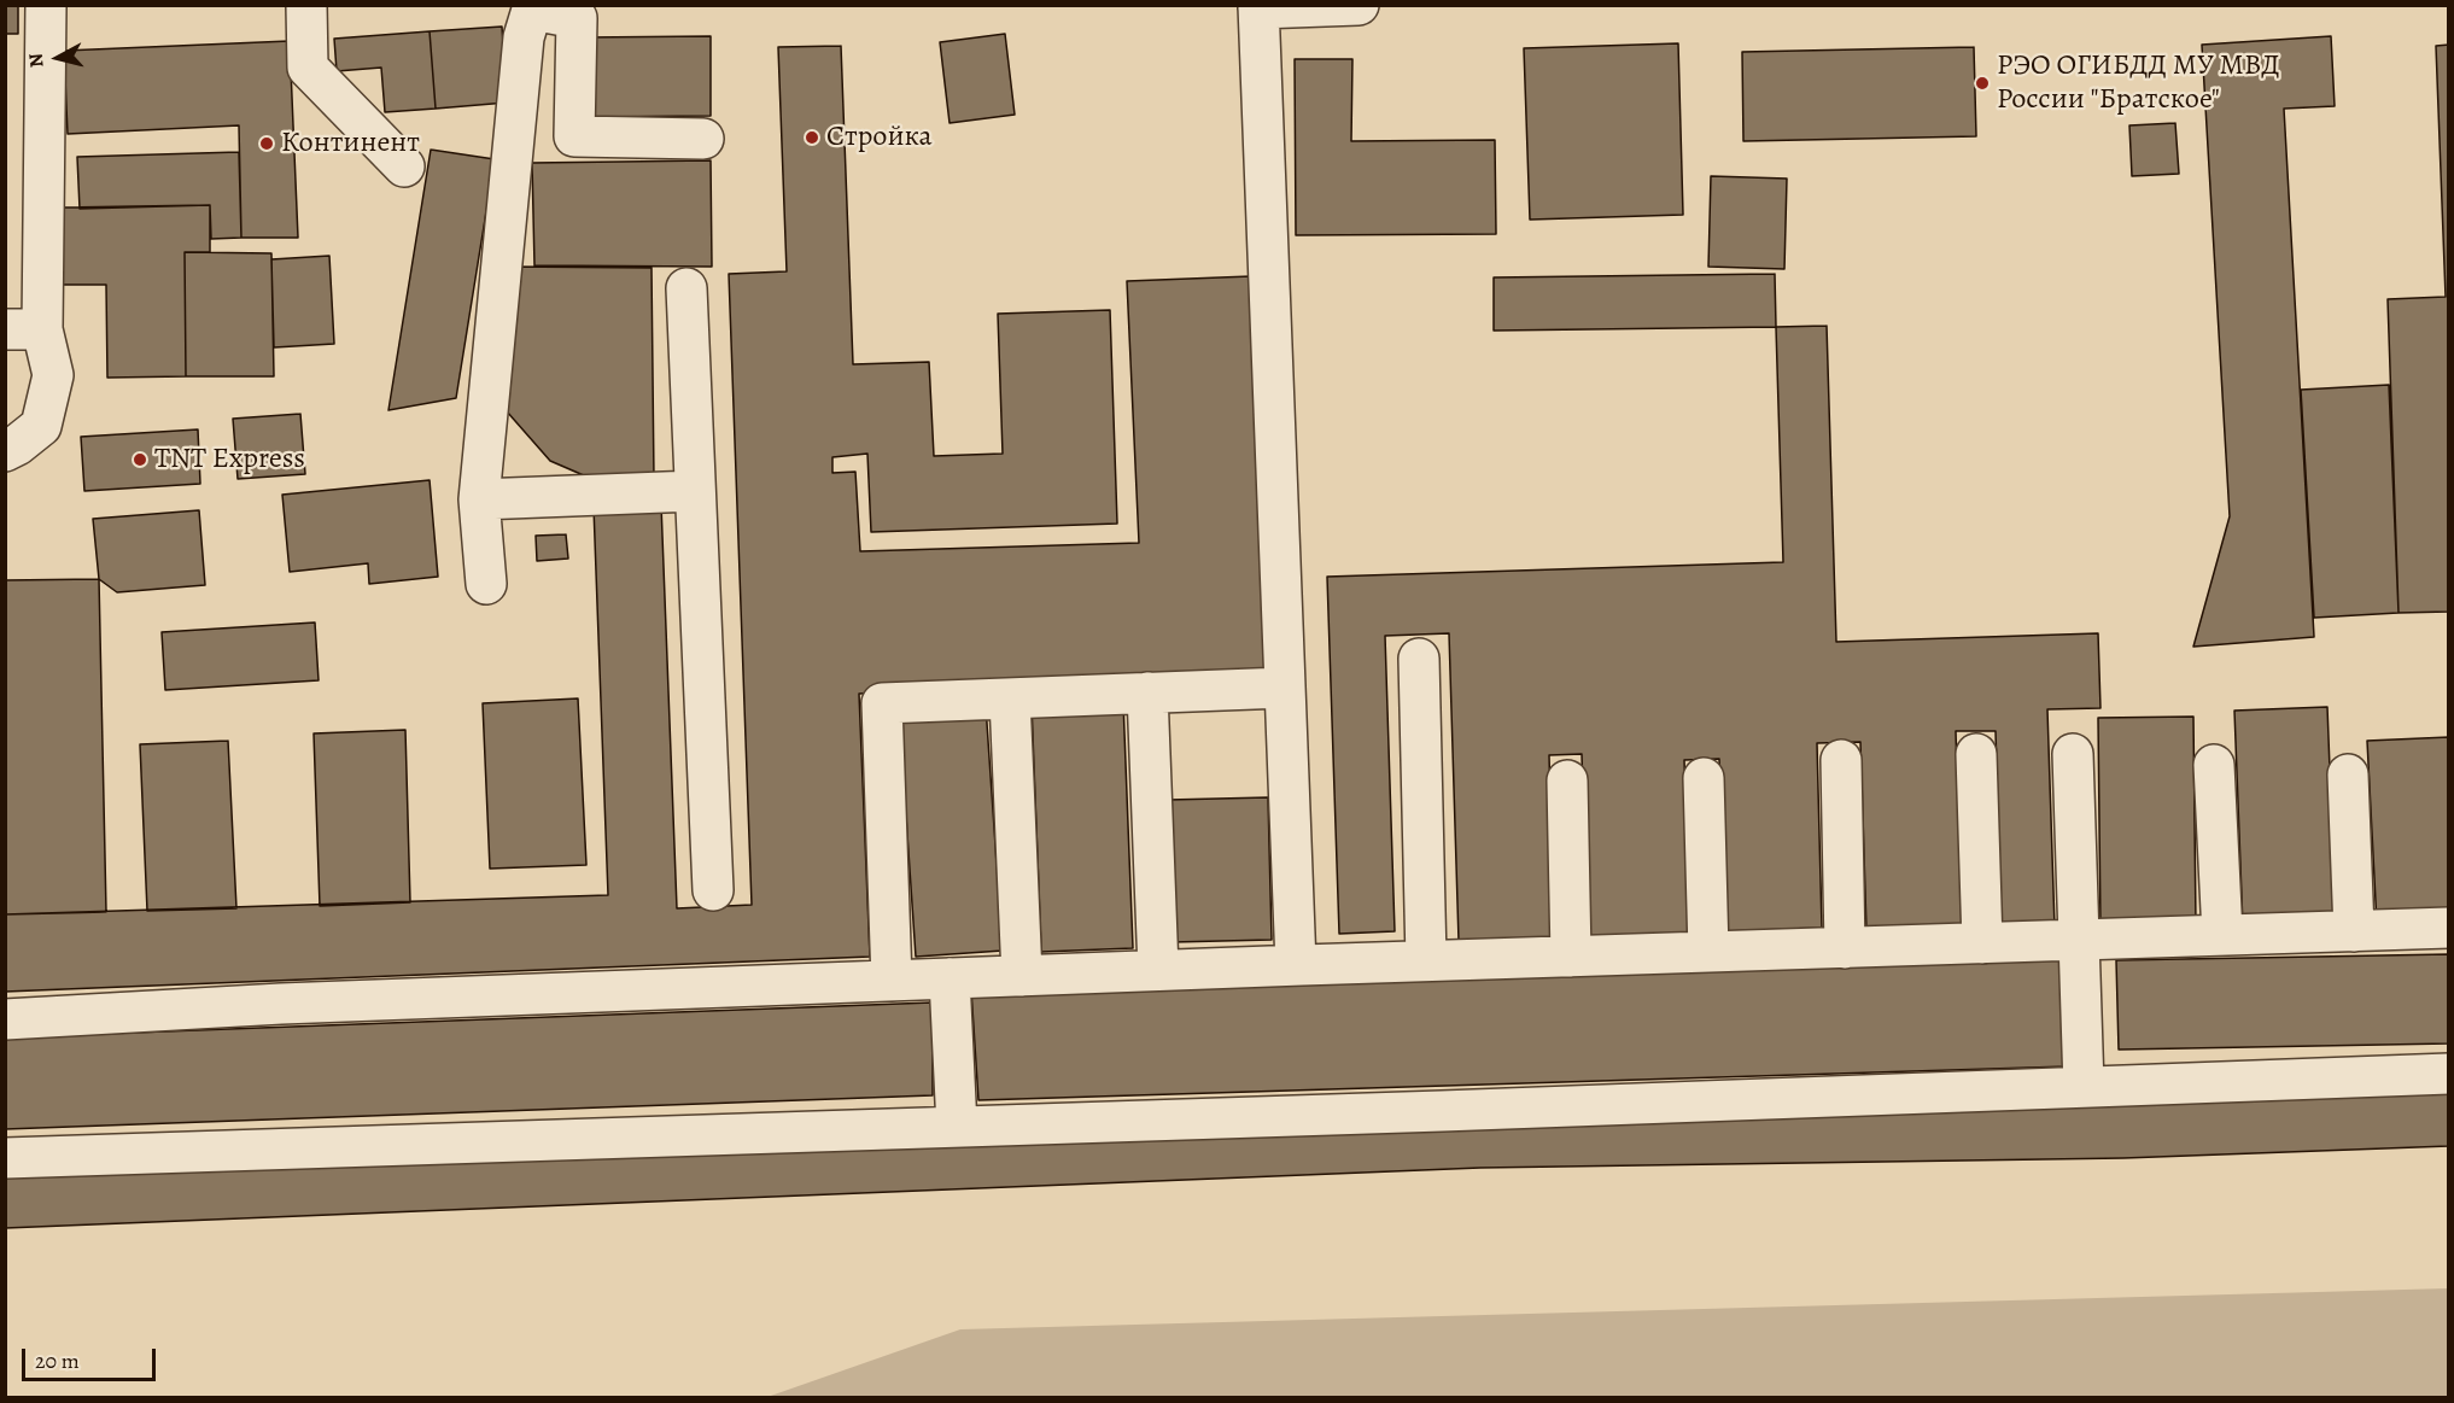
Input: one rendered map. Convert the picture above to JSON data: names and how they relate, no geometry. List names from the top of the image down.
{
  "places": [
    "РЭО ОГИБДД МУ МВД России \"Братское\"",
    "Стройка",
    "Континент",
    "TNT Express"
  ],
  "scale_bar": "20 m",
  "north": "left"
}
